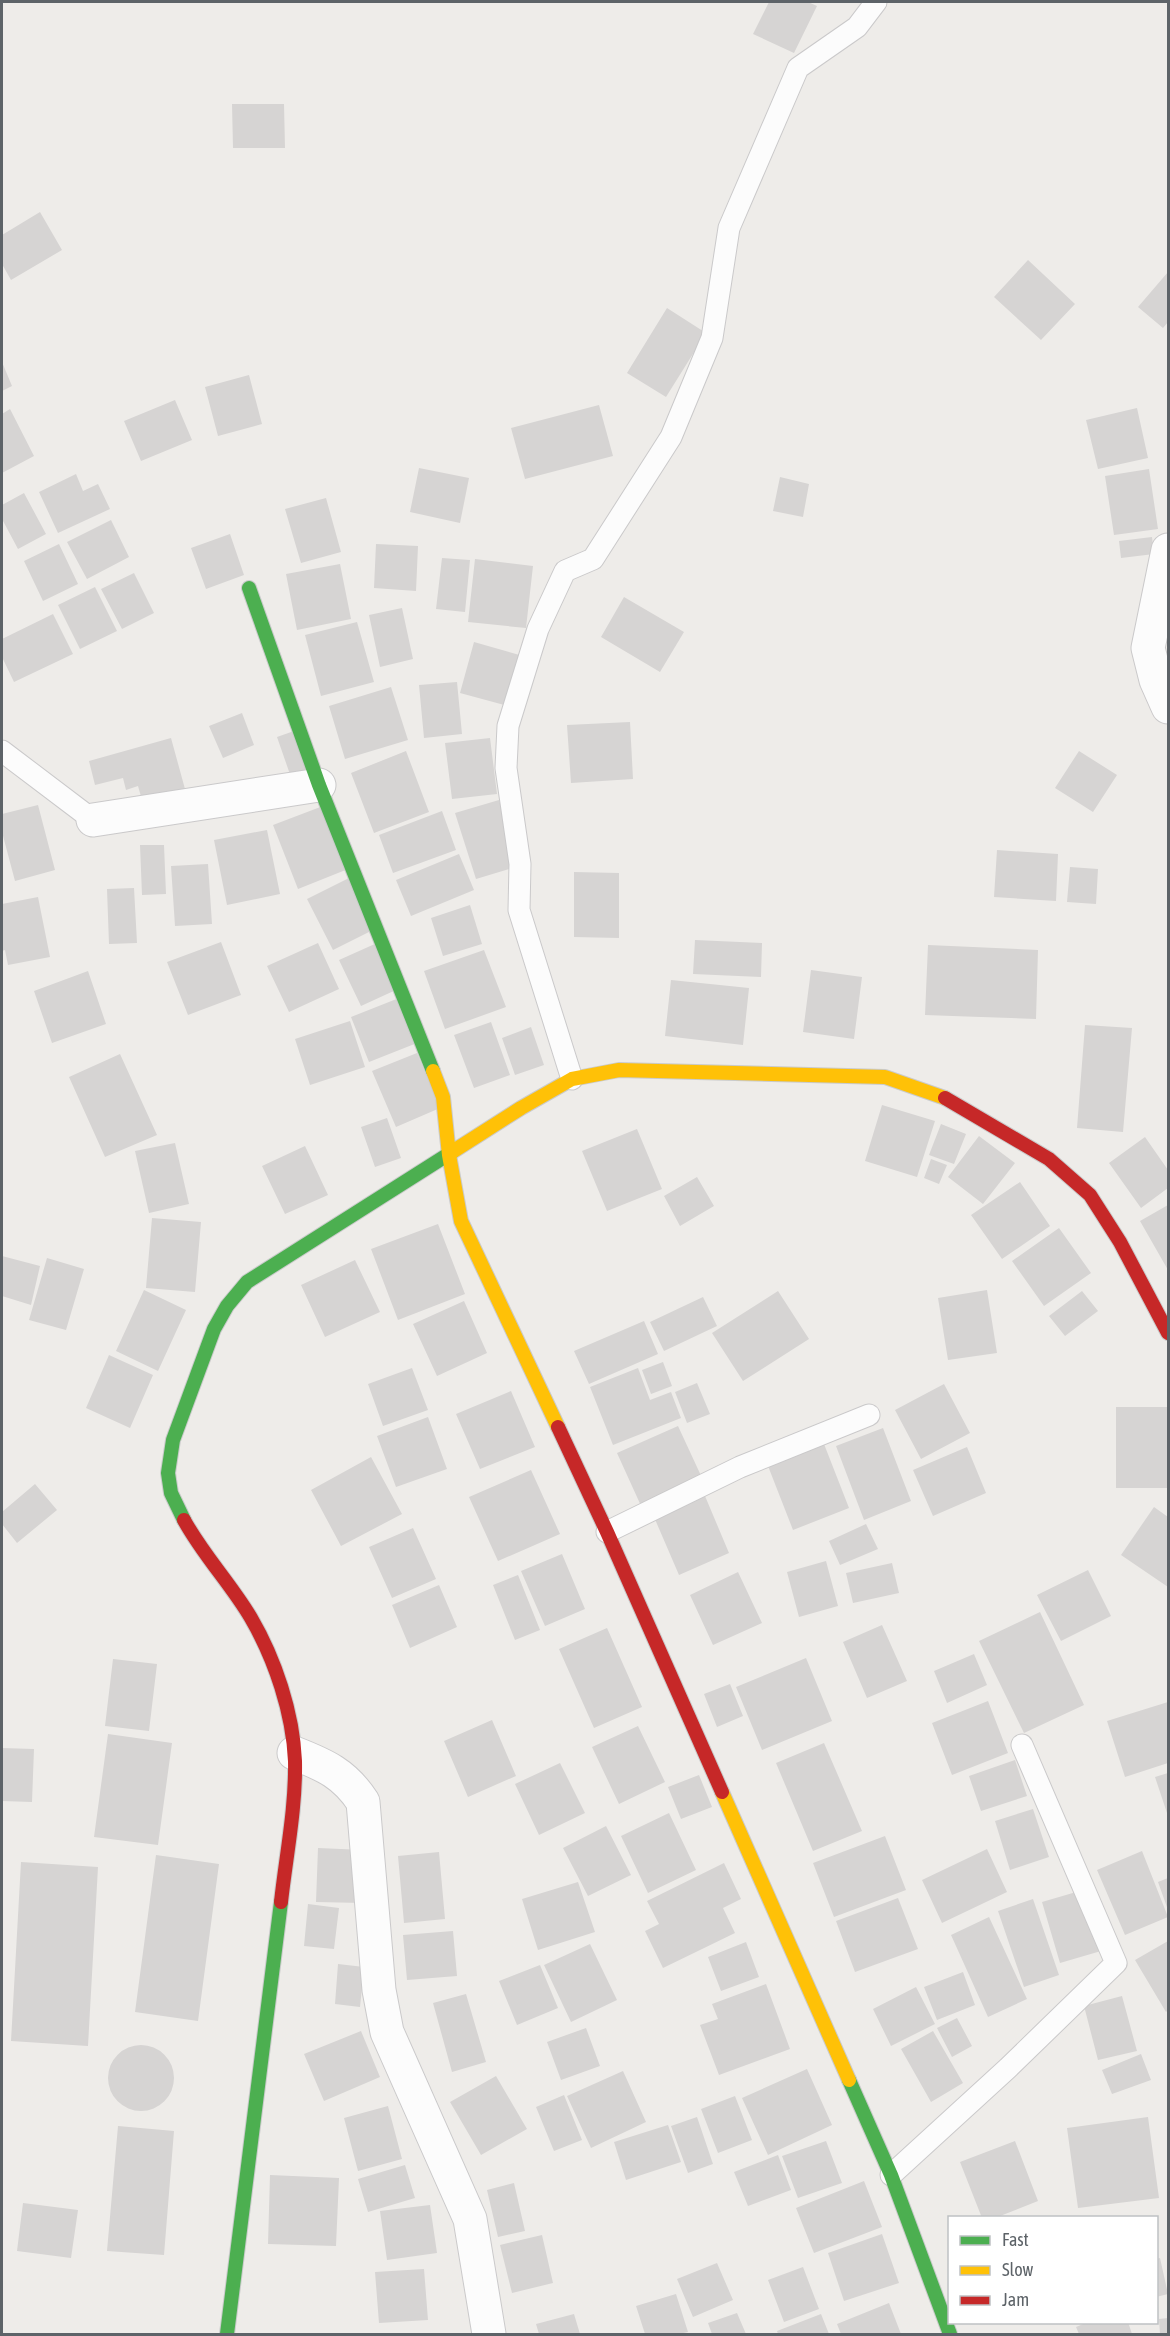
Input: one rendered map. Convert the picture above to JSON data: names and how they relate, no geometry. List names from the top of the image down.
{
  "legend": ["Fast", "Slow", "Jam"]
}
